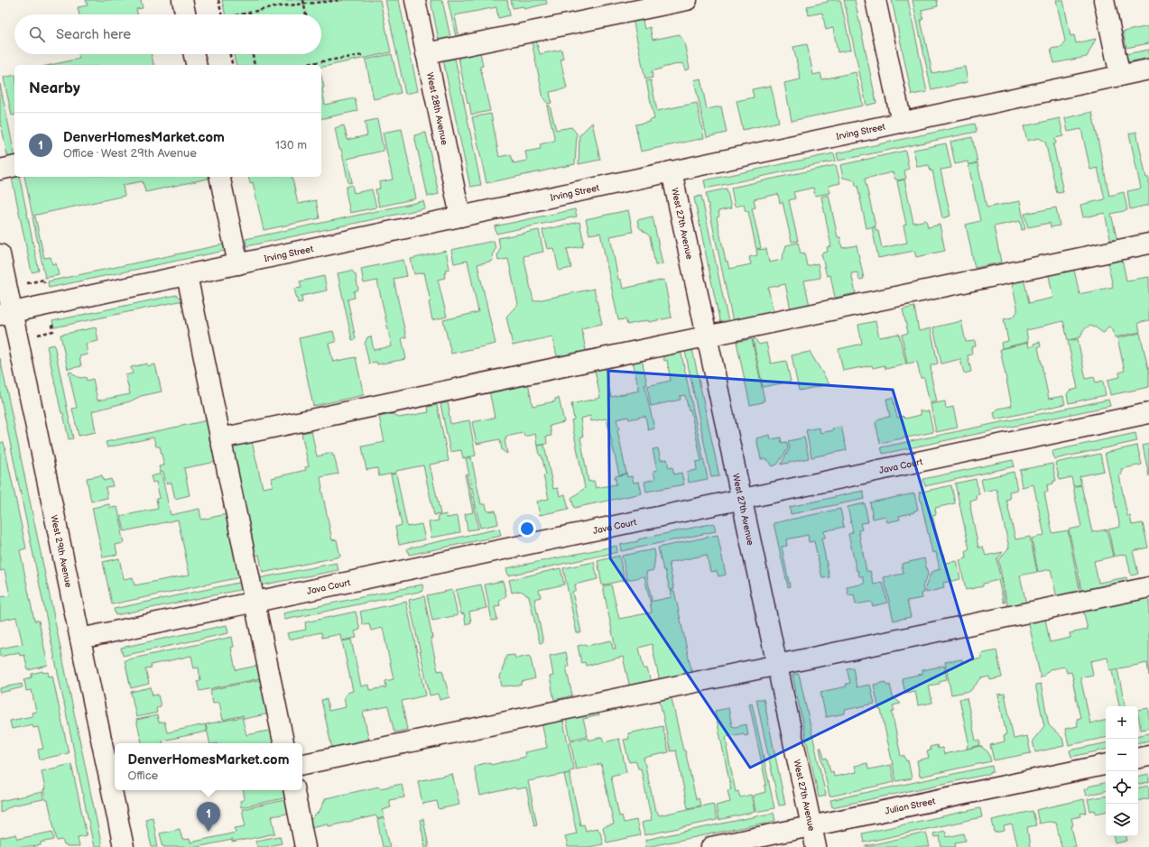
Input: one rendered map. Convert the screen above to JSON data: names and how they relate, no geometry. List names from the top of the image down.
{
  "streets": {
    "street": [
      "West 28th Avenue",
      "Irving Street",
      "West 27th Avenue",
      "Java Court",
      "West 29th Avenue",
      "Julian Street"
    ]
  },
  "crossings": [
    ["West 28th Avenue", "Irving Street"],
    ["Irving Street", "West 27th Avenue"],
    ["Irving Street", "West 29th Avenue"],
    ["West 27th Avenue", "Java Court"],
    ["West 27th Avenue", "Julian Street"],
    ["Java Court", "West 29th Avenue"]
  ],
  "page": {
    "search": "Search here",
    "heading": "Nearby",
    "list": [
      {
        "mark": "1",
        "name": "DenverHomesMarket.com",
        "note": "Office · West 29th Avenue",
        "value": "130 m"
      }
    ],
    "map_buttons": ["+", "−"],
    "popup": ["DenverHomesMarket.com", "Office"],
    "pins": "1"
  }
}
